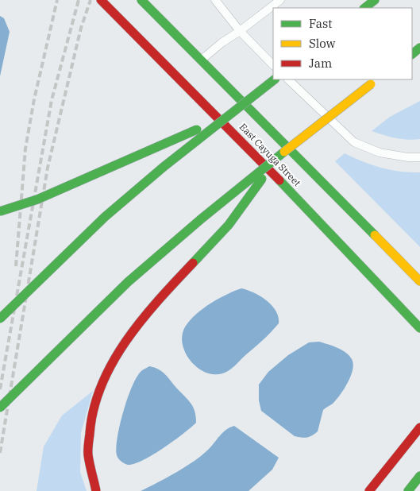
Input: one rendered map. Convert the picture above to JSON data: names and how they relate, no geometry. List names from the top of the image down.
{
  "streets": {
    "main road": ["East Cayuga Street"]
  },
  "legend": ["Fast", "Slow", "Jam"]
}
